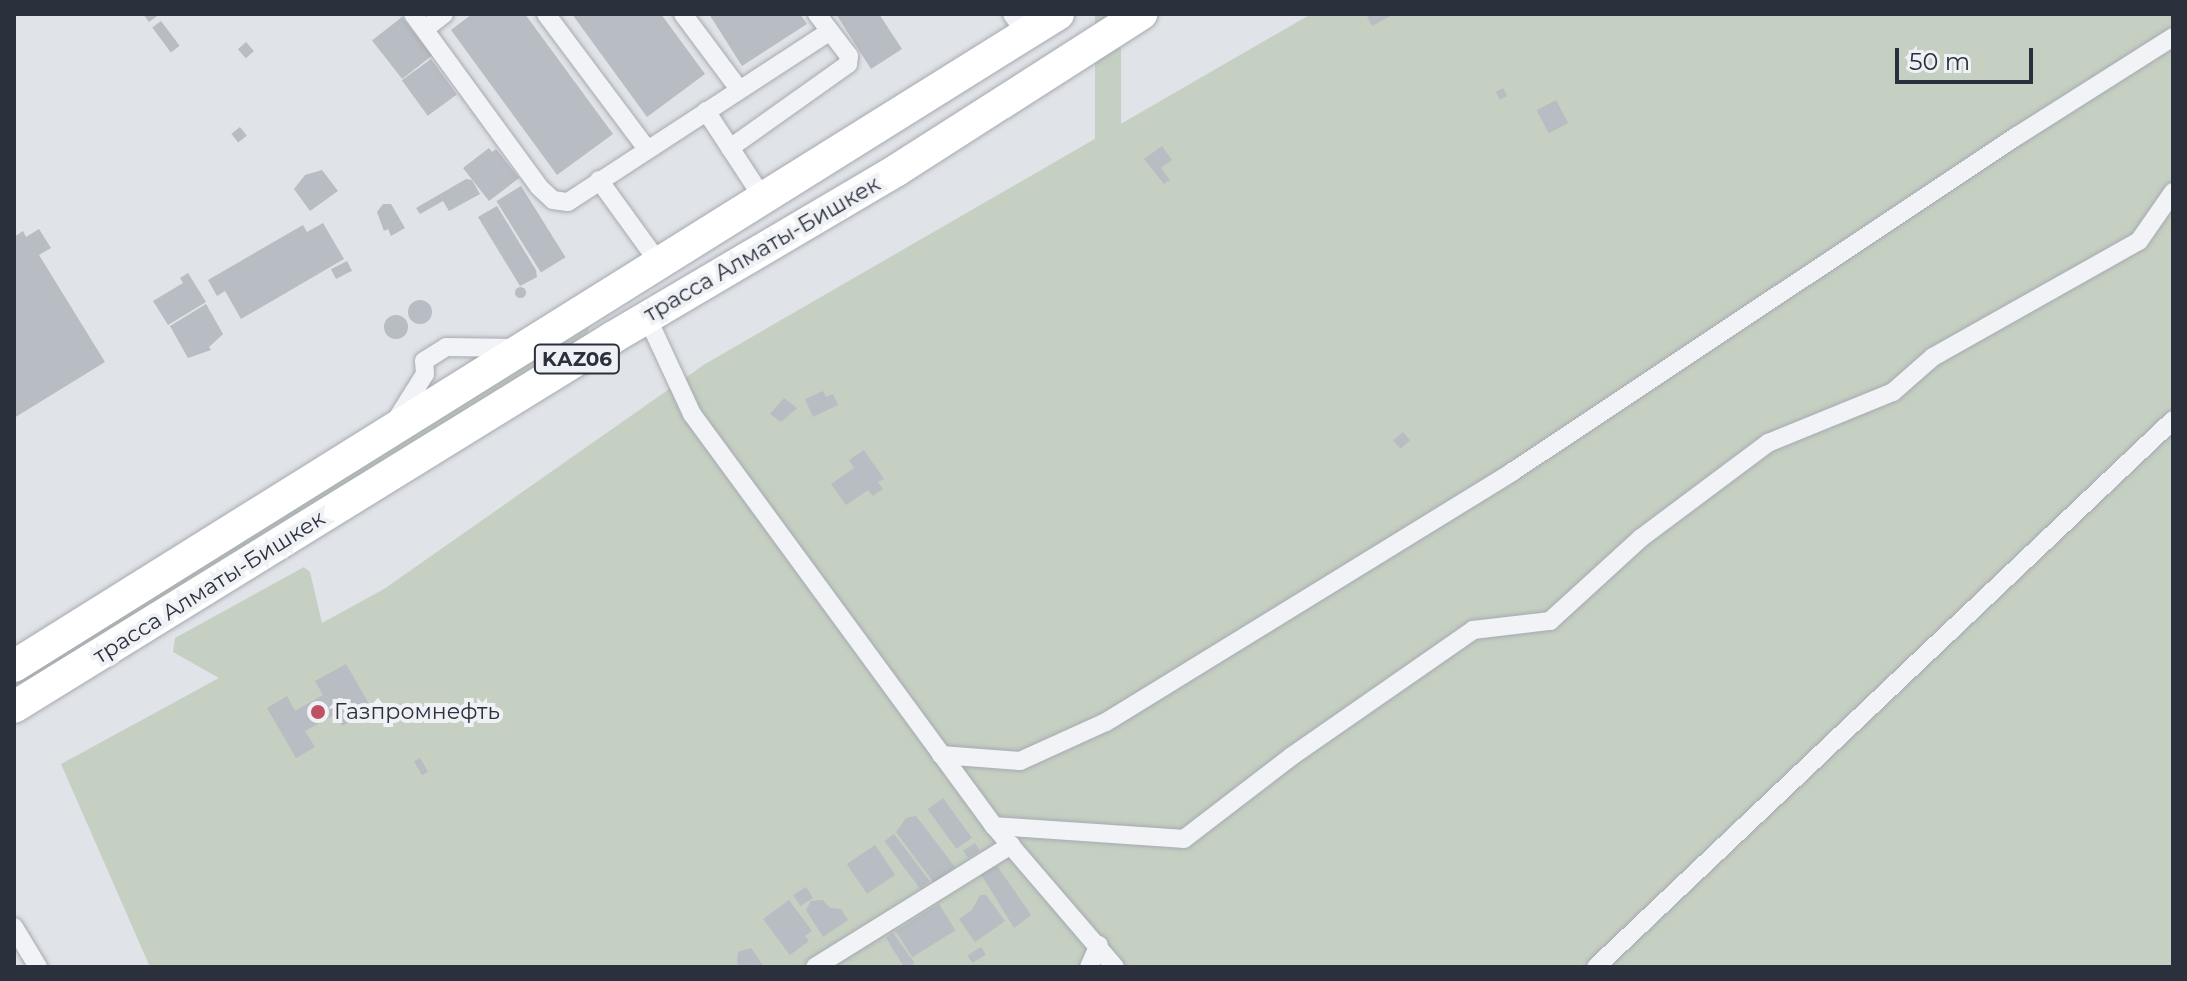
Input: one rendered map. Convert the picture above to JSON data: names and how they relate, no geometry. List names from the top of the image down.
{
  "streets": {
    "highway": ["трасса Алматы-Бишкек", "KАZ06"]
  },
  "places": ["Газпромнефть"],
  "scale_bar": "50 m"
}
